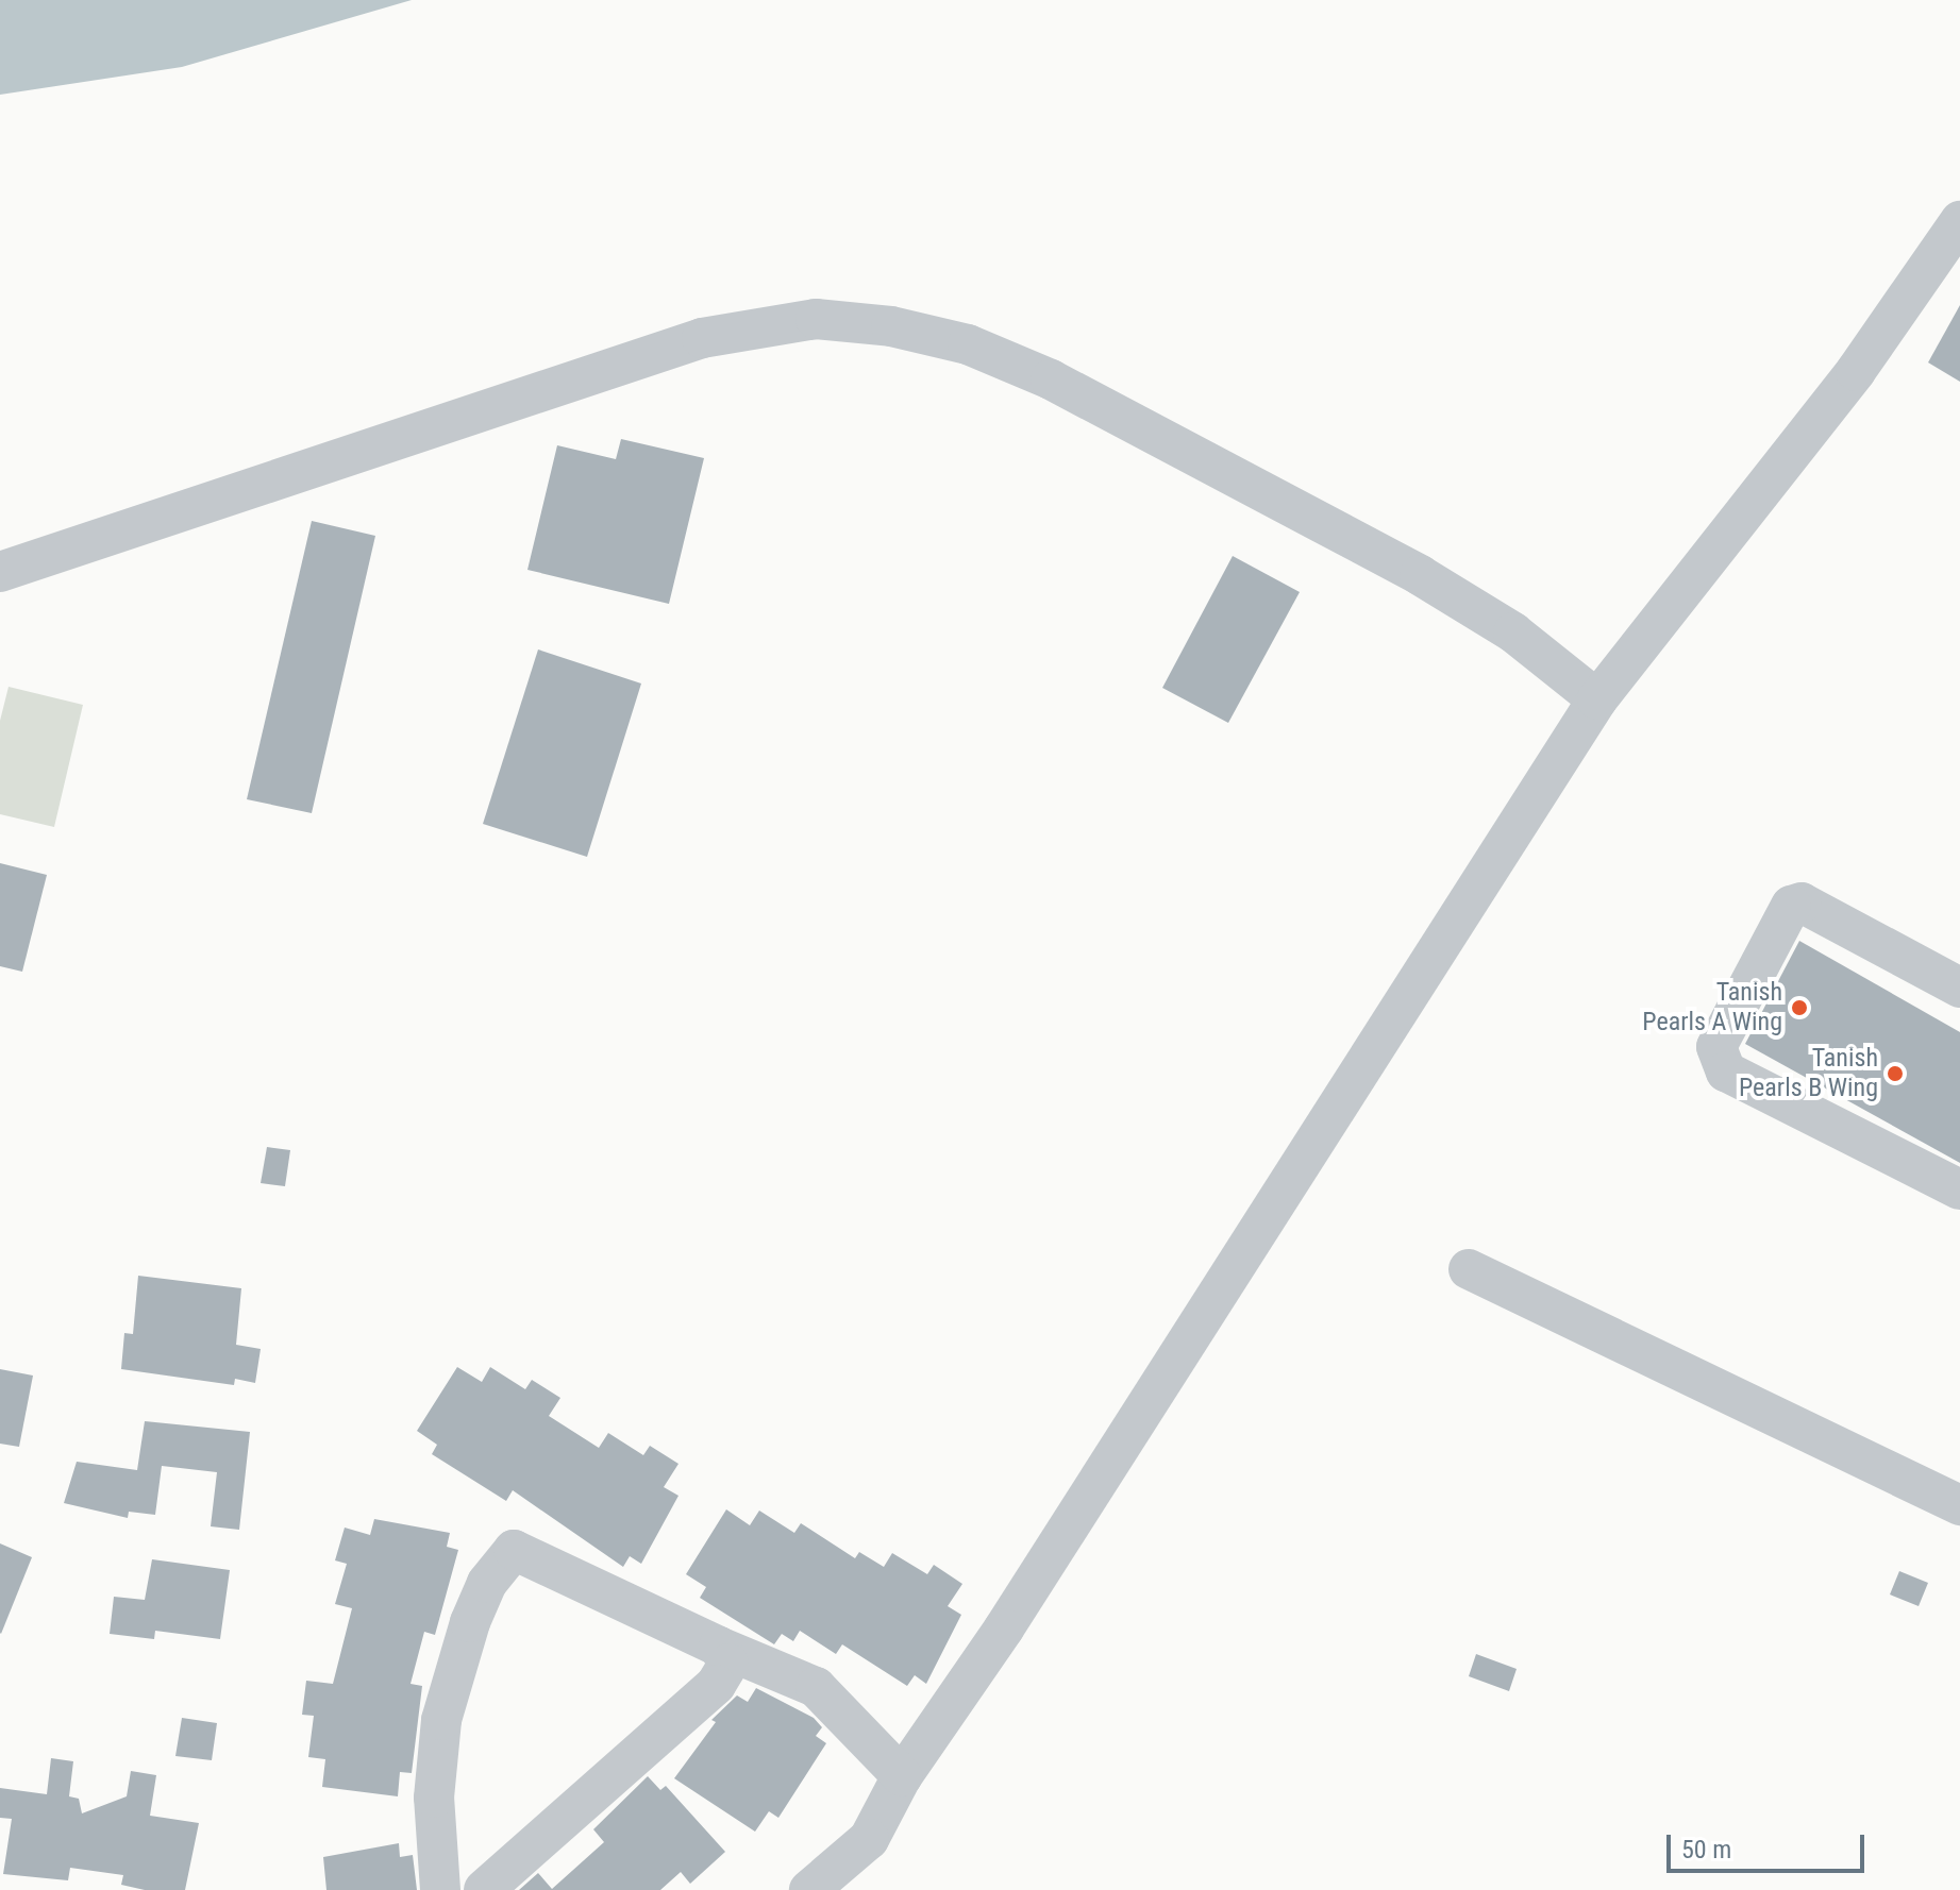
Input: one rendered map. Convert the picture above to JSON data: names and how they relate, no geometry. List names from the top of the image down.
{
  "places": ["Tanish Pearls A Wing", "Tanish Pearls B Wing"],
  "scale_bar": "50 m"
}
